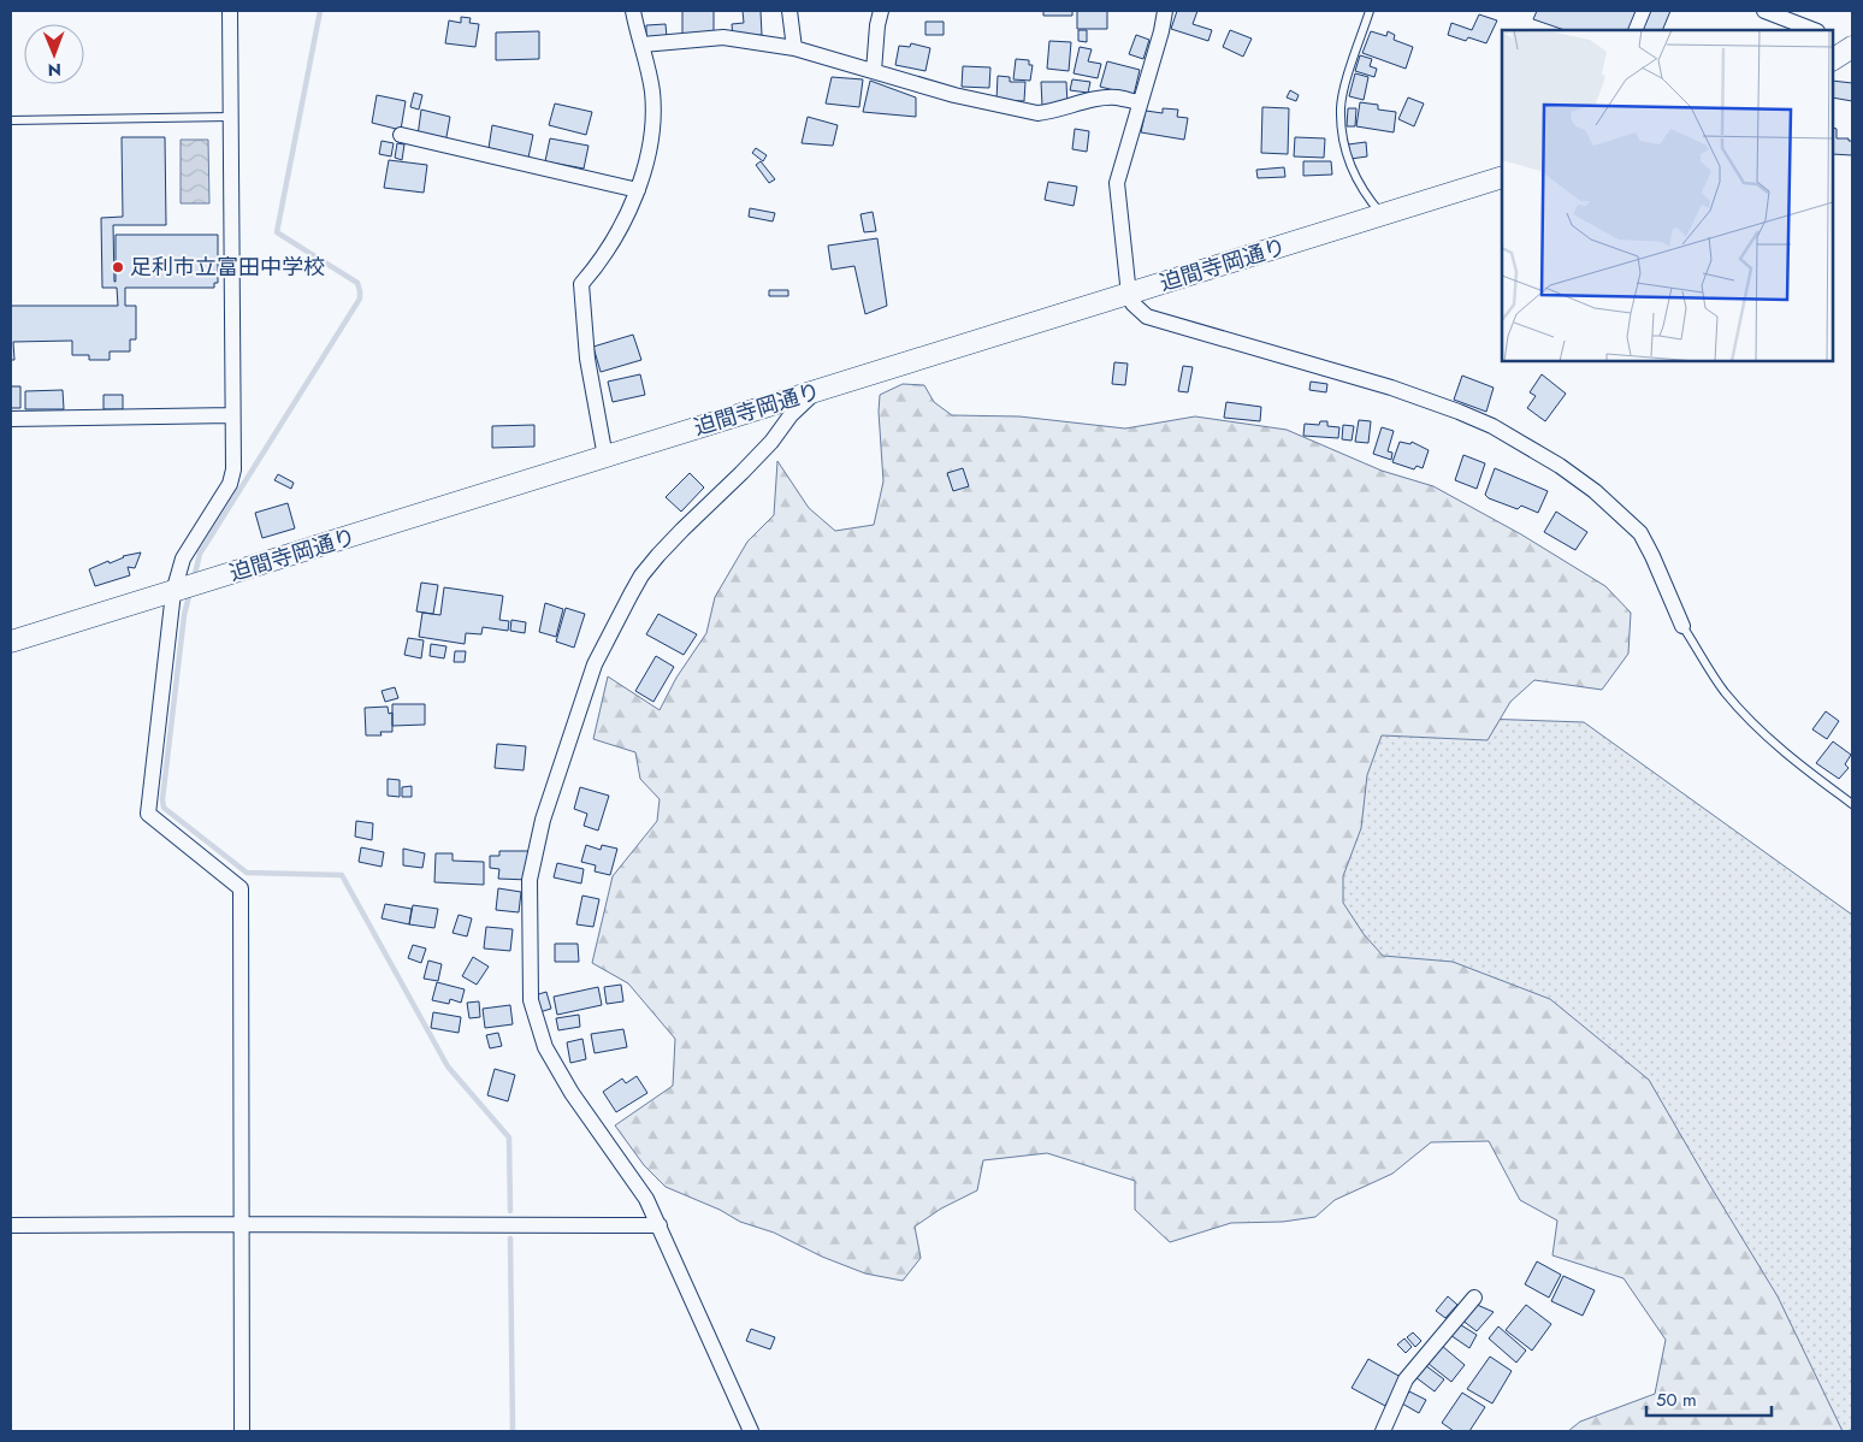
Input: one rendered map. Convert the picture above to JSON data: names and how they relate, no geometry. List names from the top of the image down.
{
  "streets": {
    "street": ["迫間寺岡通り"]
  },
  "places": ["足利市立富田中学校"],
  "scale_bar": "50 m",
  "north": "bottom"
}
